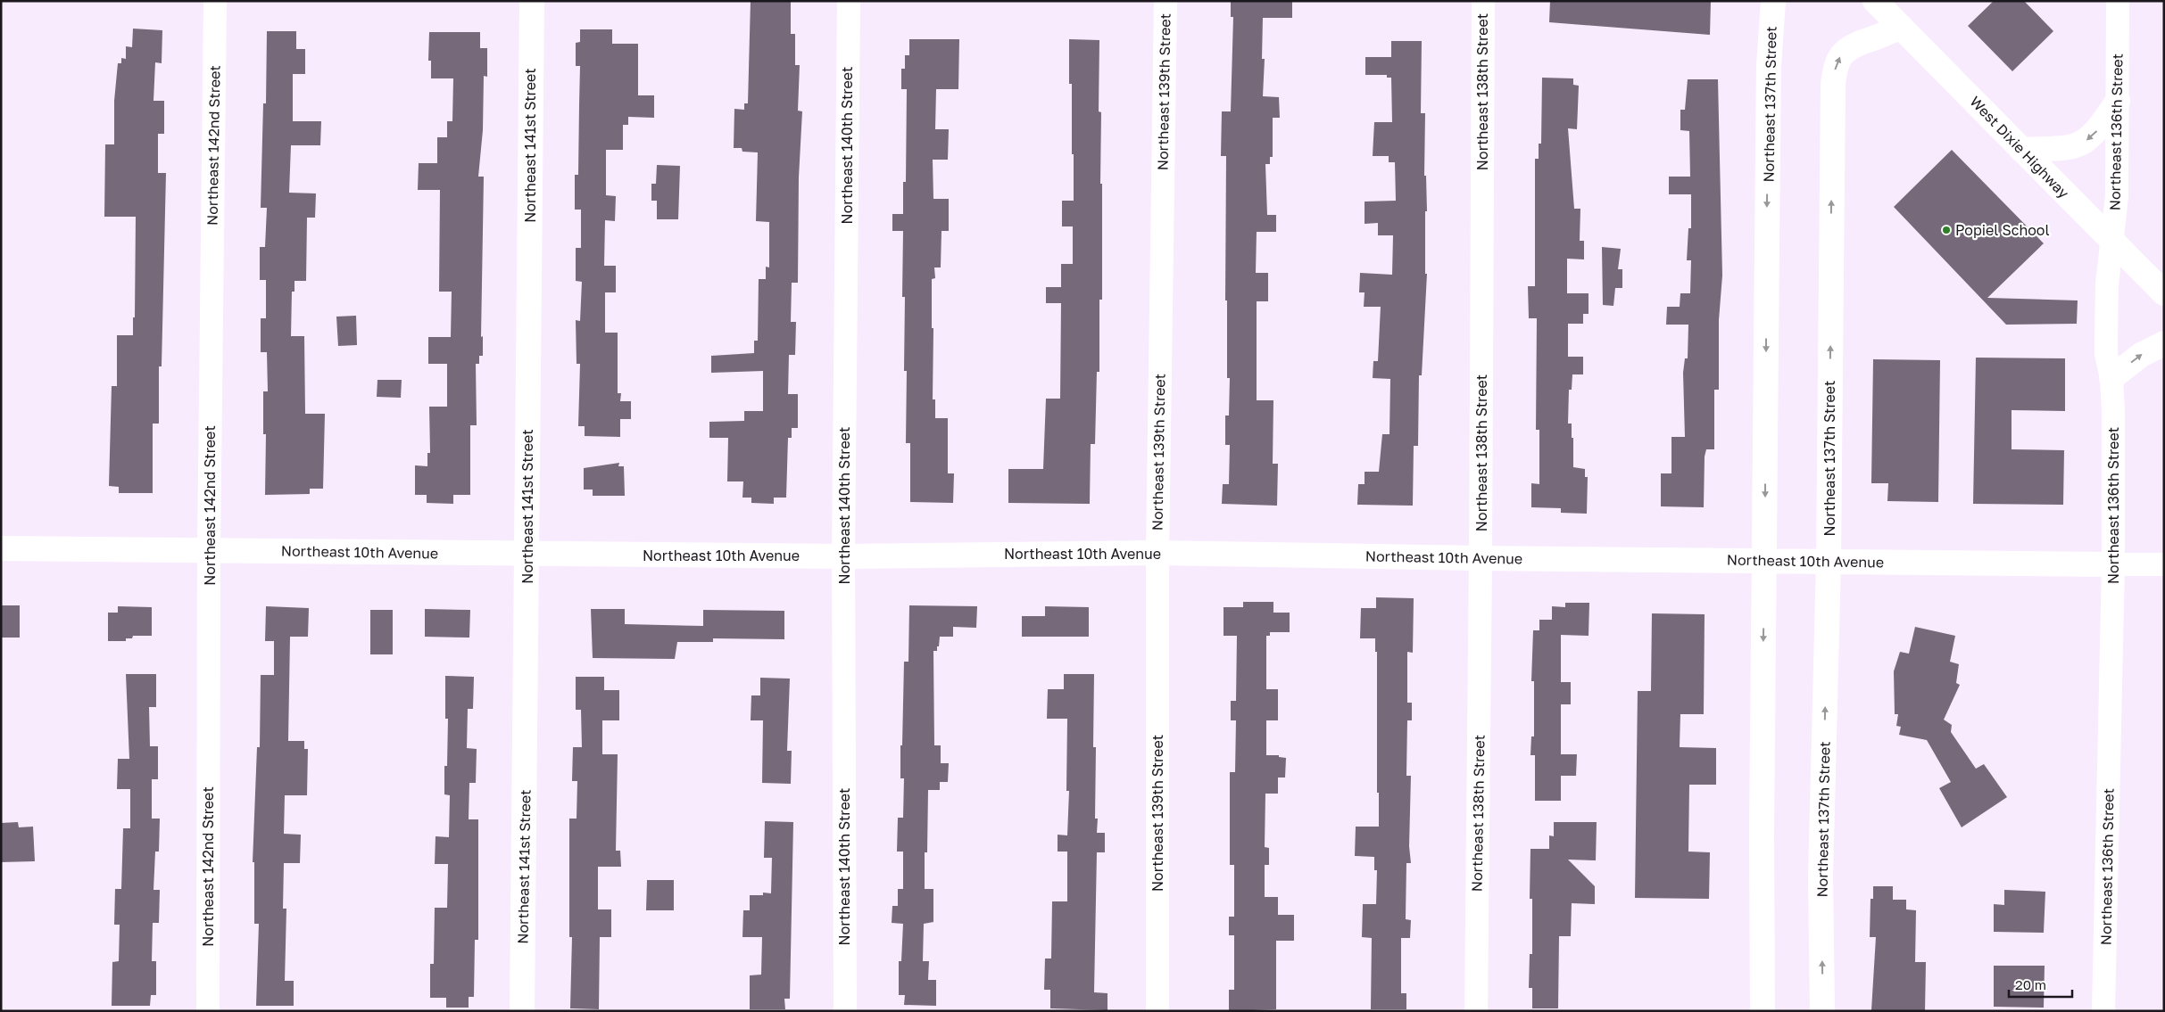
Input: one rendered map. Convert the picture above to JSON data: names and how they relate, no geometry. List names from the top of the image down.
{
  "streets": {
    "street": [
      "Northeast 139th Street",
      "Northeast 138th Street",
      "Northeast 137th Street",
      "Northeast 136th Street",
      "Northeast 142nd Street",
      "Northeast 141st Street",
      "Northeast 140th Street",
      "West Dixie Highway",
      "Northeast 10th Avenue"
    ]
  },
  "crossings": [
    ["Northeast 139th Street", "Northeast 10th Avenue"],
    ["Northeast 138th Street", "Northeast 10th Avenue"],
    ["Northeast 137th Street", "West Dixie Highway"],
    ["Northeast 137th Street", "Northeast 10th Avenue"],
    ["Northeast 136th Street", "West Dixie Highway"],
    ["Northeast 136th Street", "Northeast 10th Avenue"],
    ["Northeast 142nd Street", "Northeast 10th Avenue"],
    ["Northeast 141st Street", "Northeast 10th Avenue"],
    ["Northeast 140th Street", "Northeast 10th Avenue"]
  ],
  "places": ["Popiel School"],
  "scale_bar": "20 m"
}
